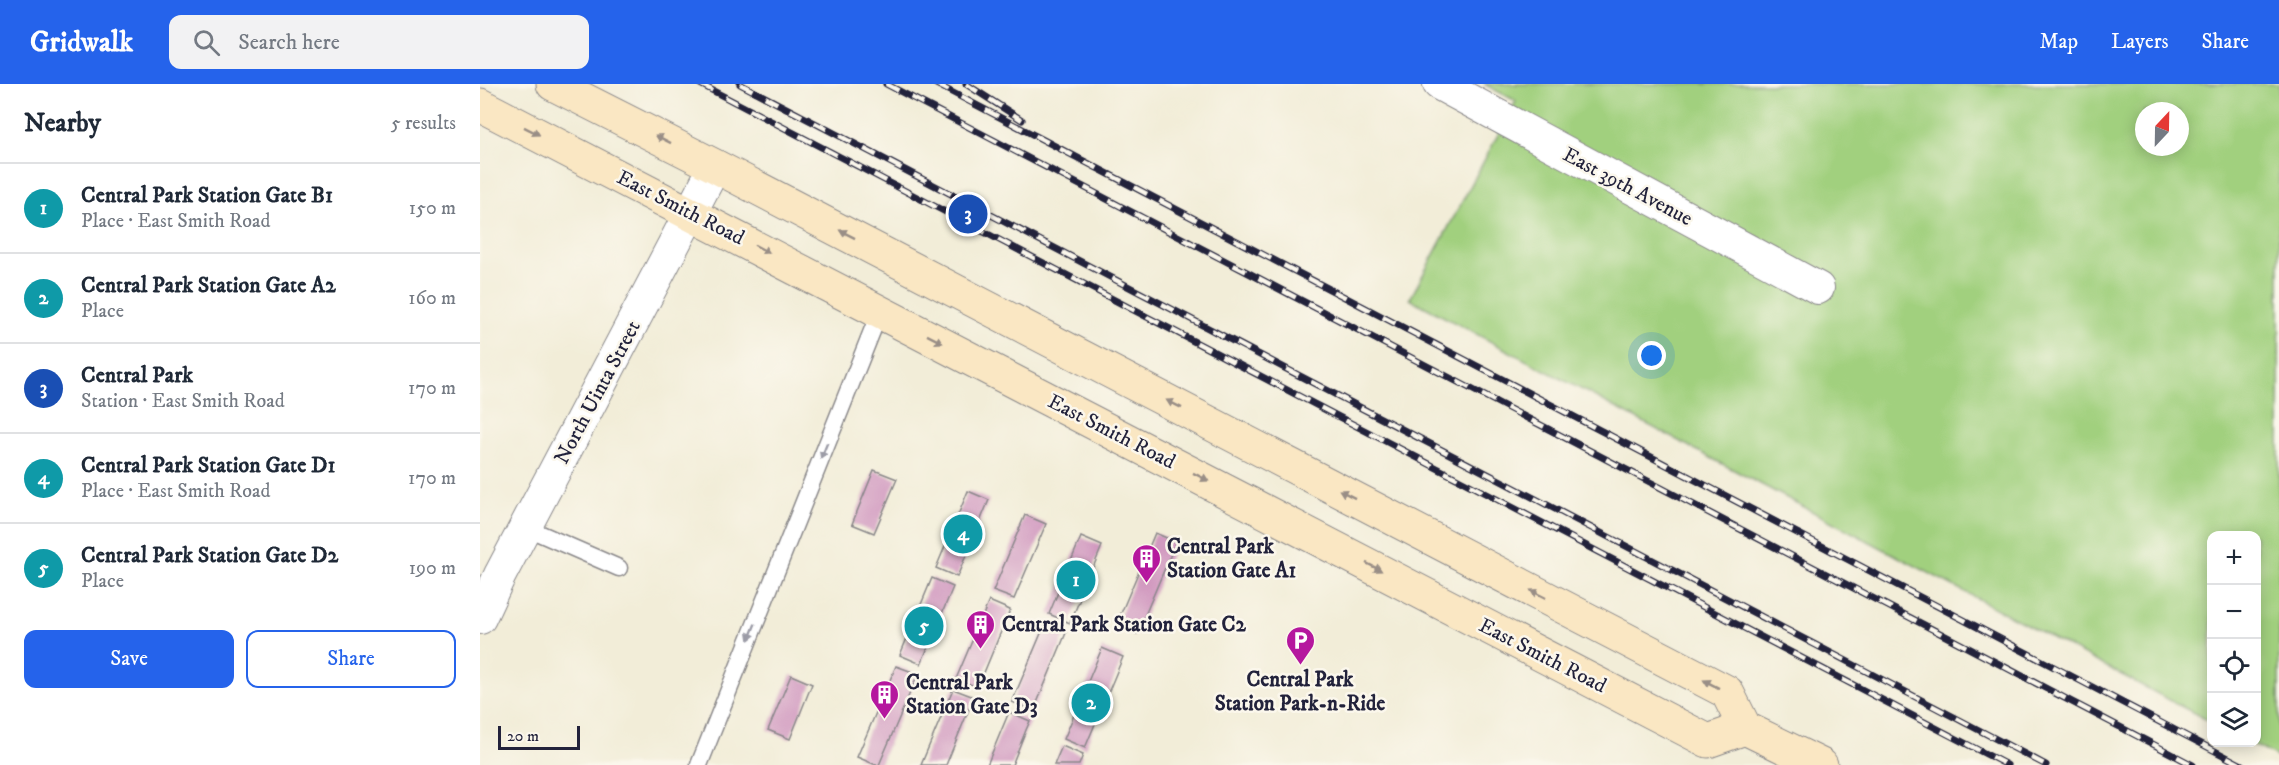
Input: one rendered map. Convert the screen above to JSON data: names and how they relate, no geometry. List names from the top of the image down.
{
  "streets": {
    "street": ["East 39th Avenue", "East Smith Road", "North Uinta Street"]
  },
  "crossings": [
    ["East Smith Road", "North Uinta Street"]
  ],
  "places": {
    "building": ["Central Park Station Gate A1", "Central Park Station Gate C2", "Central Park Station Gate D3"],
    "parking": ["Central Park Station Park-n-Ride"]
  },
  "scale_bar": "20 m",
  "north": "top",
  "page": {
    "header": "Gridwalk",
    "search": "Search here",
    "nav": ["Map", "Layers", "Share"],
    "heading": ["Nearby", "5 results"],
    "list": [
      {
        "mark": "1",
        "name": "Central Park Station Gate B1",
        "note": "Place · East Smith Road",
        "value": "150 m"
      },
      {
        "mark": "2",
        "name": "Central Park Station Gate A2",
        "note": "Place",
        "value": "160 m"
      },
      {
        "mark": "3",
        "name": "Central Park",
        "note": "Station · East Smith Road",
        "value": "170 m"
      },
      {
        "mark": "4",
        "name": "Central Park Station Gate D1",
        "note": "Place · East Smith Road",
        "value": "170 m"
      },
      {
        "mark": "5",
        "name": "Central Park Station Gate D2",
        "note": "Place",
        "value": "190 m"
      }
    ],
    "pins": [
      "3",
      "4",
      "1",
      "5",
      "2"
    ],
    "map_buttons": ["+", "−"],
    "buttons": ["Save", "Share"],
    "scale": "20 m"
  }
}
